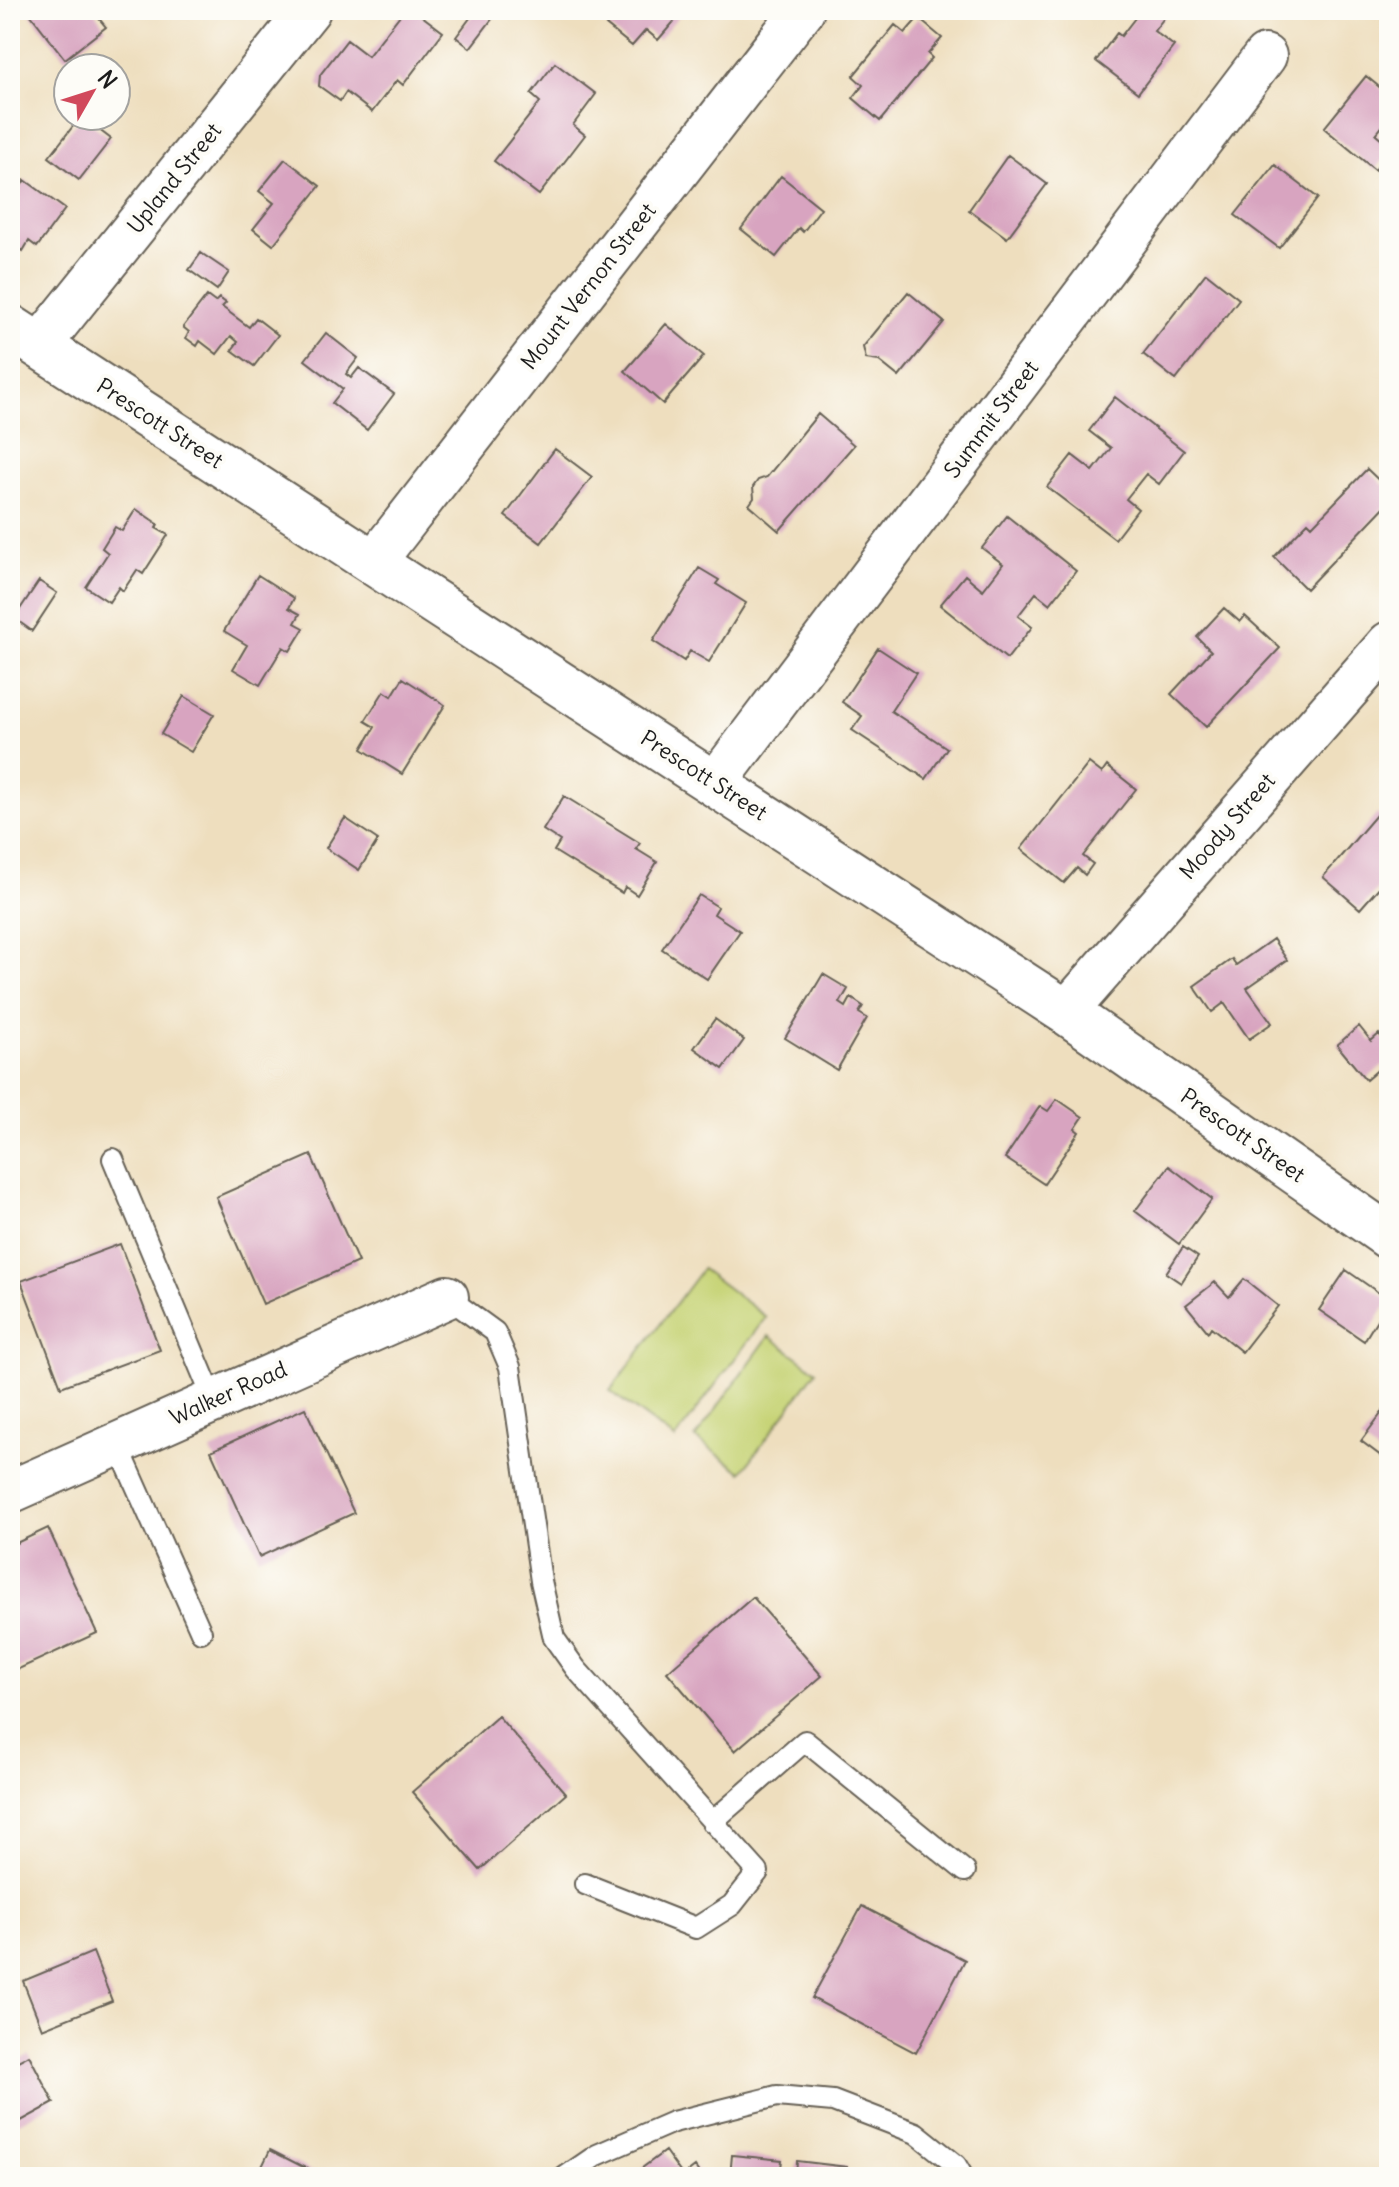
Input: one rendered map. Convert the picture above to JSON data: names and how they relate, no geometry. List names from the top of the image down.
{
  "streets": {
    "street": [
      "Upland Street",
      "Mount Vernon Street",
      "Summit Street",
      "Prescott Street",
      "Moody Street",
      "Walker Road"
    ]
  },
  "crossings": [
    ["Upland Street", "Prescott Street"],
    ["Mount Vernon Street", "Prescott Street"],
    ["Summit Street", "Prescott Street"],
    ["Prescott Street", "Moody Street"]
  ],
  "north": "top right"
}
